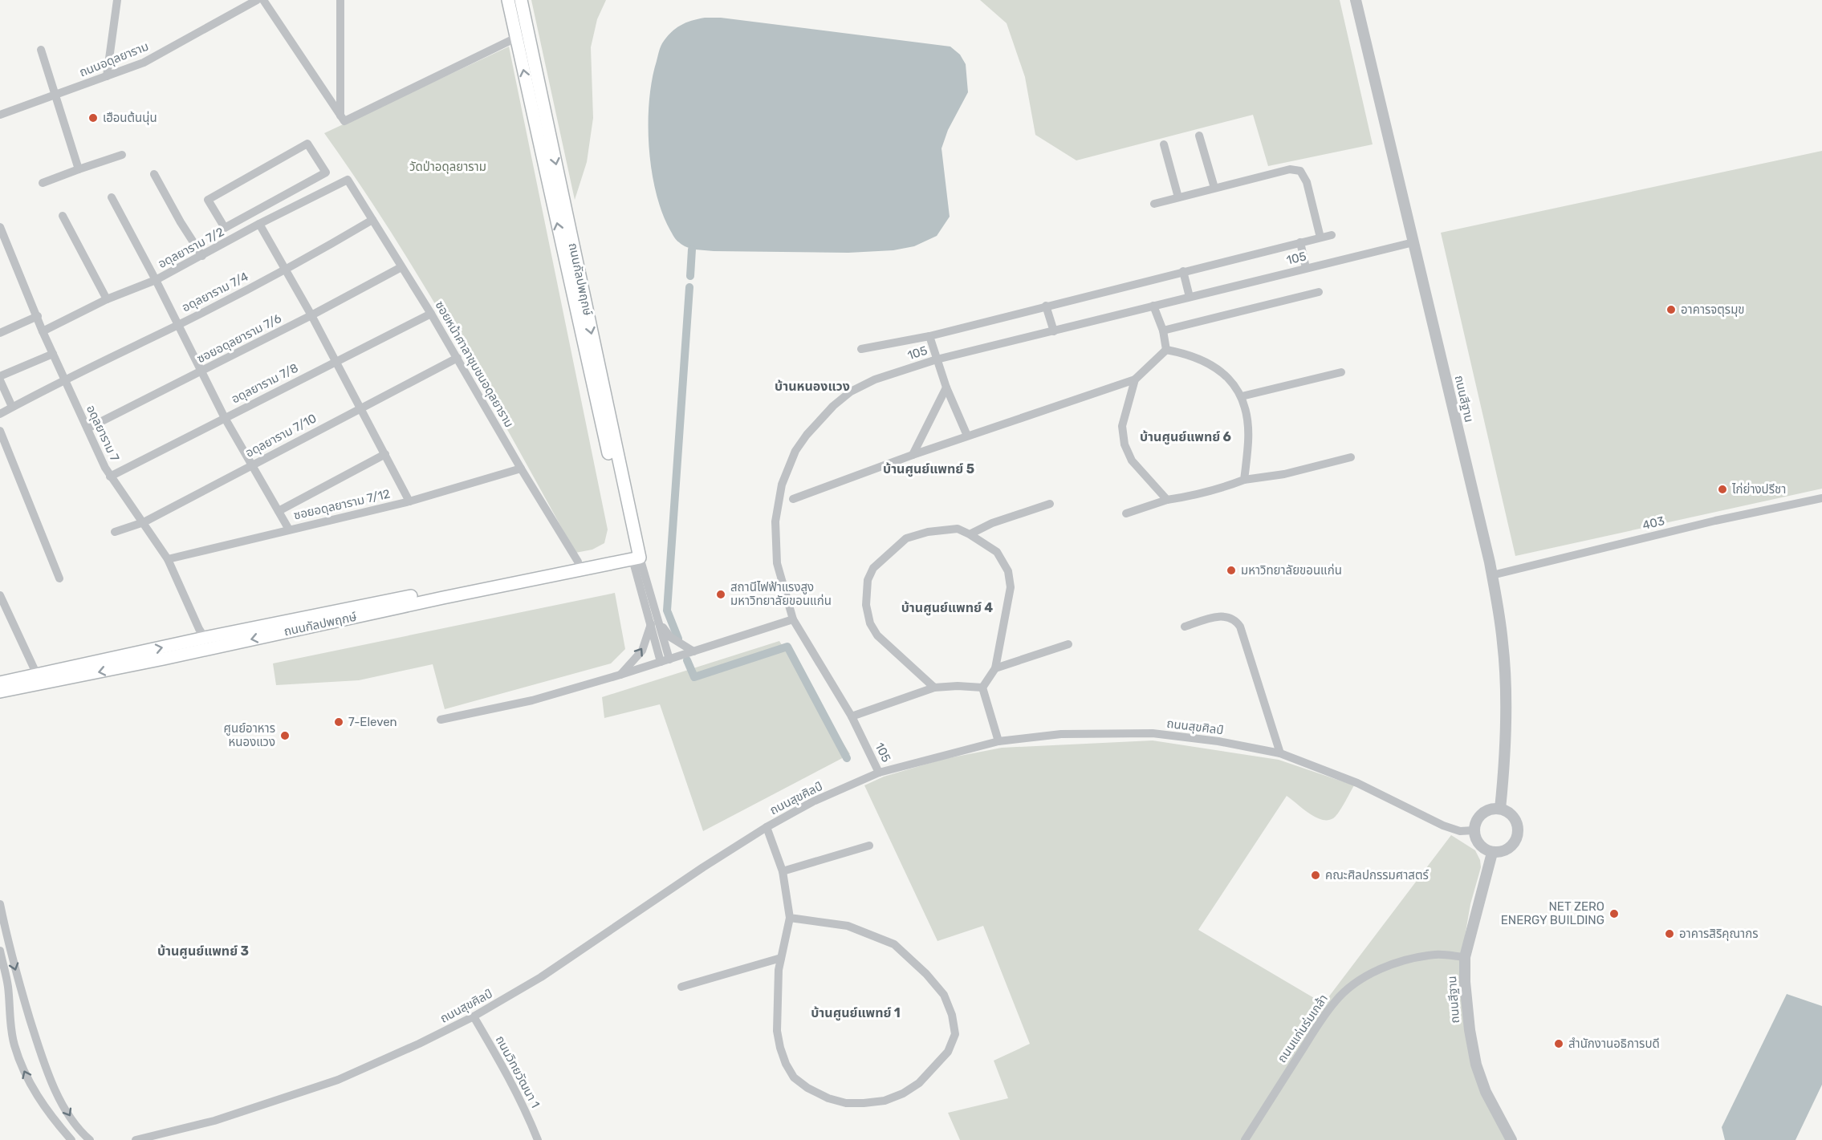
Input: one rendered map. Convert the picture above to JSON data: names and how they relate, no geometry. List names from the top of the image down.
{
  "streets": {
    "main road": ["ถนนกัลปพฤกษ์"],
    "street": [
      "ถนนอดุลยาราม",
      "อดุลยาราม 7/2",
      "105",
      "อดุลยาราม 7/4",
      "ซอยอดุลยาราม 7/6",
      "ซอยหน้าศาลาชุมชนอดุลยาราม",
      "อดุลยาราม 7/8",
      "ถนนสีฐาน",
      "อดุลยาราม 7",
      "อดุลยาราม 7/10",
      "ซอยอดุลยาราม 7/12",
      "403",
      "ถนนสุขศิลป์",
      "ถนนแก่นร่มเกล้า",
      "ถนนวิทยวัฒนา 1"
    ]
  },
  "crossings": [
    ["อดุลยาราม 7/2", "ซอยหน้าศาลาชุมชนอดุลยาราม"],
    ["อดุลยาราม 7/2", "อดุลยาราม 7"],
    ["105", "ถนนสีฐาน"],
    ["105", "ถนนสุขศิลป์"],
    ["ถนนกัลปพฤกษ์", "ซอยหน้าศาลาชุมชนอดุลยาราม"],
    ["ถนนกัลปพฤกษ์", "อดุลยาราม 7"],
    ["อดุลยาราม 7/4", "ซอยหน้าศาลาชุมชนอดุลยาราม"],
    ["อดุลยาราม 7/4", "อดุลยาราม 7"],
    ["ซอยอดุลยาราม 7/6", "ซอยหน้าศาลาชุมชนอดุลยาราม"],
    ["ซอยอดุลยาราม 7/6", "อดุลยาราม 7"],
    ["ซอยหน้าศาลาชุมชนอดุลยาราม", "อดุลยาราม 7/8"],
    ["ซอยหน้าศาลาชุมชนอดุลยาราม", "อดุลยาราม 7/10"],
    ["ซอยหน้าศาลาชุมชนอดุลยาราม", "ซอยอดุลยาราม 7/12"],
    ["อดุลยาราม 7/8", "อดุลยาราม 7"],
    ["ถนนสีฐาน", "403"],
    ["ถนนสีฐาน", "ถนนสุขศิลป์"],
    ["ถนนสีฐาน", "ถนนแก่นร่มเกล้า"],
    ["อดุลยาราม 7", "อดุลยาราม 7/10"],
    ["อดุลยาราม 7", "ซอยอดุลยาราม 7/12"],
    ["ถนนสุขศิลป์", "ถนนวิทยวัฒนา 1"]
  ],
  "districts": [
    "บ้านหนองแวง",
    "บ้านศูนย์แพทย์ 6",
    "บ้านศูนย์แพทย์ 5",
    "บ้านศูนย์แพทย์ 4",
    "บ้านศูนย์แพทย์ 3",
    "บ้านศูนย์แพทย์ 1"
  ],
  "parks": ["วัดป่าอดุลยาราม"],
  "places": [
    "เฮือนต้นนุ่น",
    "อาคารจตุรมุข",
    "ไก่ย่างปรีชา",
    "มหาวิทยาลัยขอนแก่น",
    "สถานีไฟฟ้าแรงสูง มหาวิทยาลัยขอนแก่น",
    "7-Eleven",
    "ศูนย์อาหาร หนองแวง",
    "คณะศิลปกรรมศาสตร์",
    "NET ZERO ENERGY BUILDING",
    "อาคารสิริคุณากร",
    "สำนักงานอธิการบดี"
  ]
}
